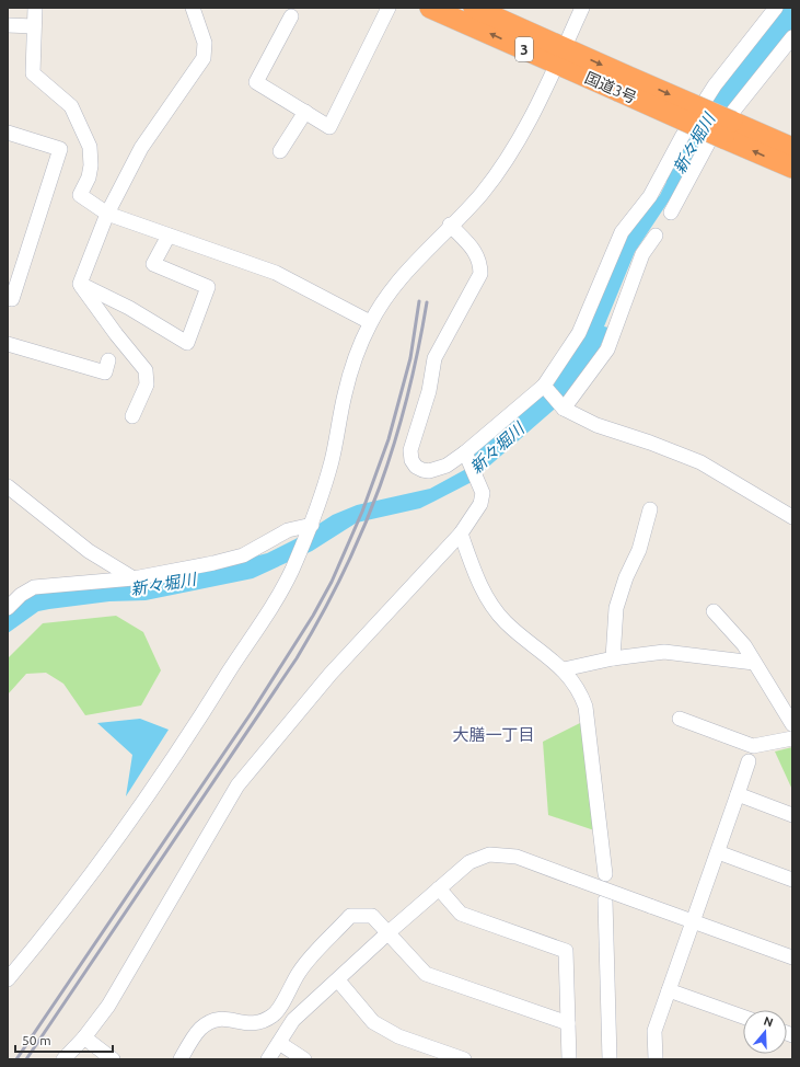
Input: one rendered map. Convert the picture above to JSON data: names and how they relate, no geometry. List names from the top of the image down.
{
  "streets": {
    "highway": ["3", "国道3号"]
  },
  "districts": ["大膳一丁目"],
  "water": ["新々堀川"],
  "scale_bar": "50 m",
  "north": "top"
}
